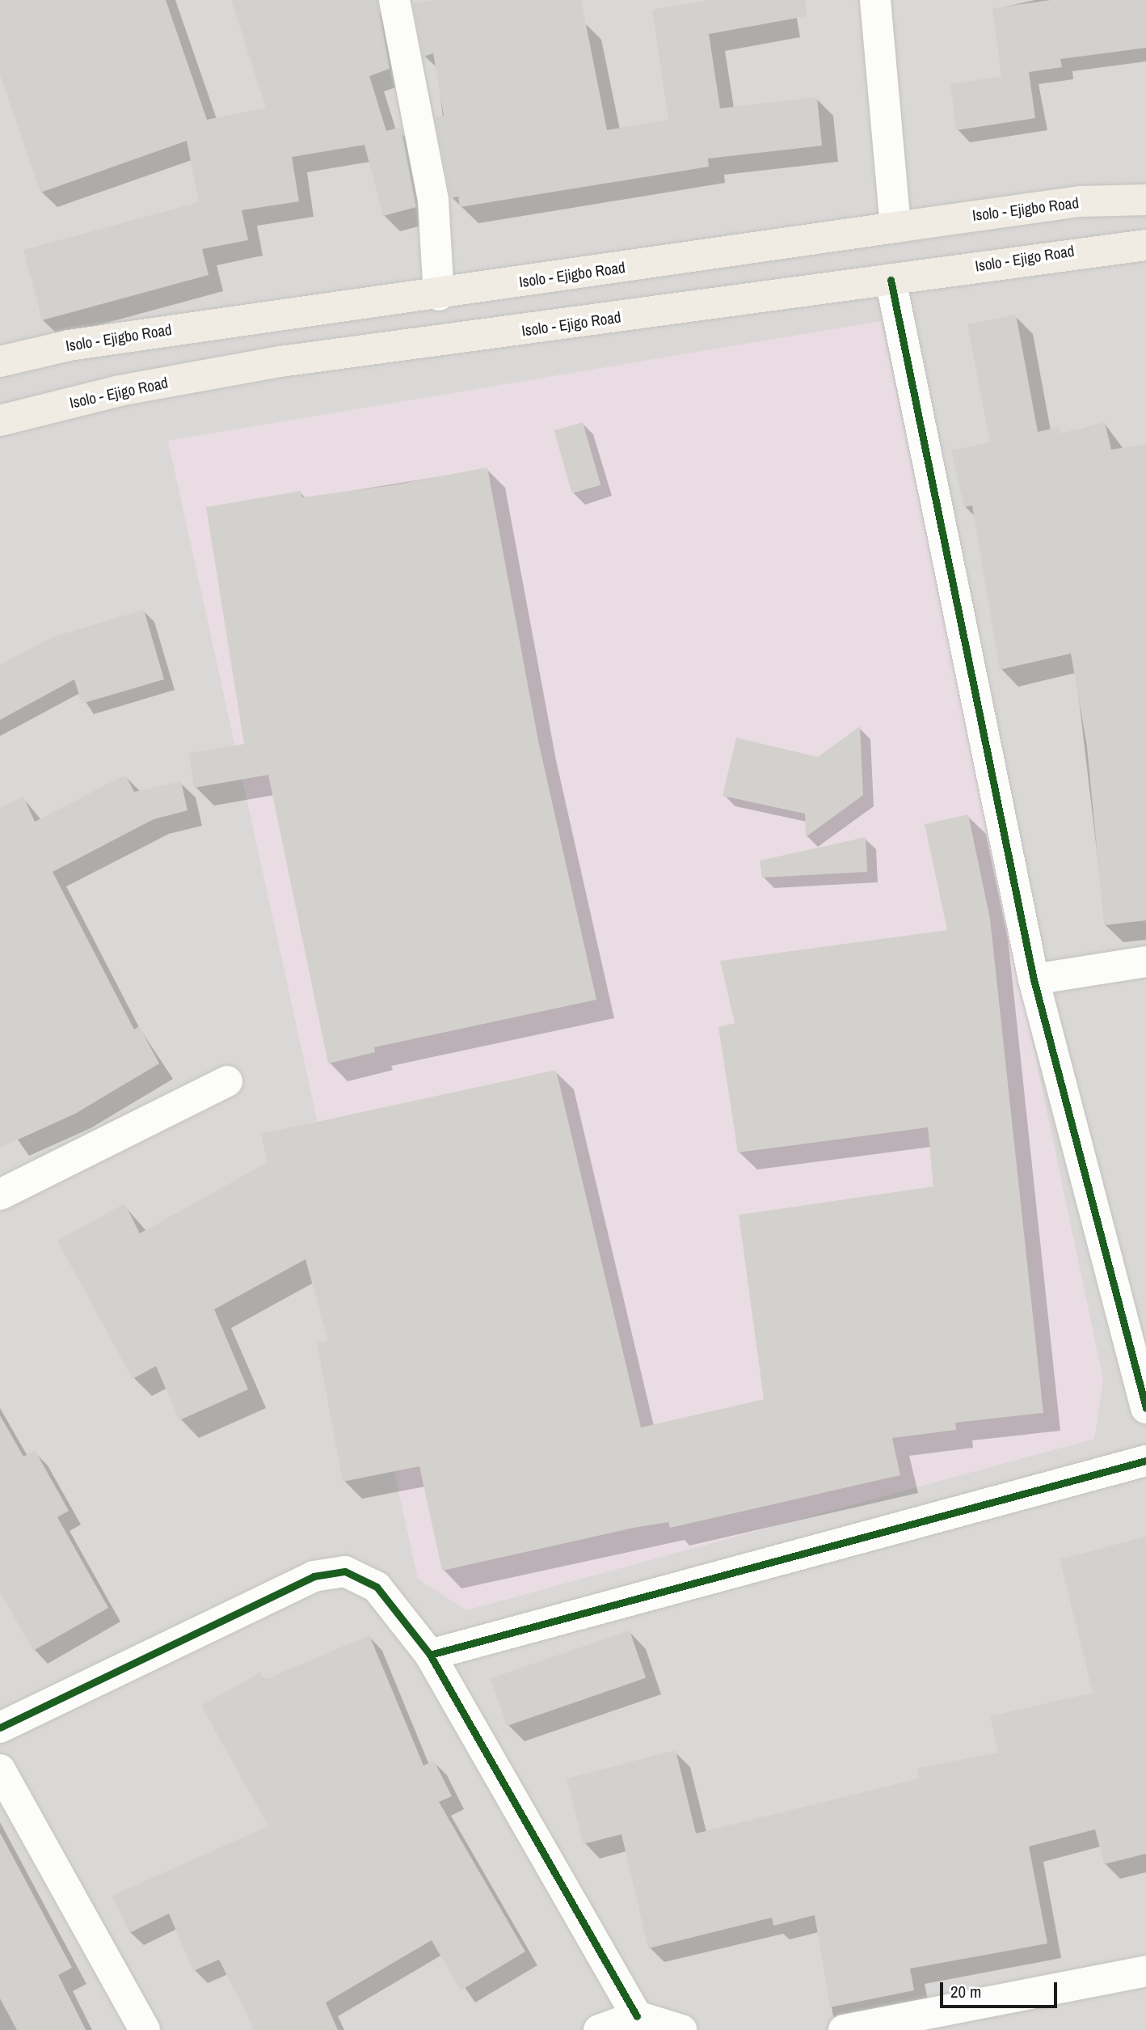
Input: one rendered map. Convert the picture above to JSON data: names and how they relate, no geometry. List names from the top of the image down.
{
  "streets": {
    "main road": ["Isolo - Ejigbo Road", "Isolo - Ejigo Road"]
  },
  "scale_bar": "20 m"
}
